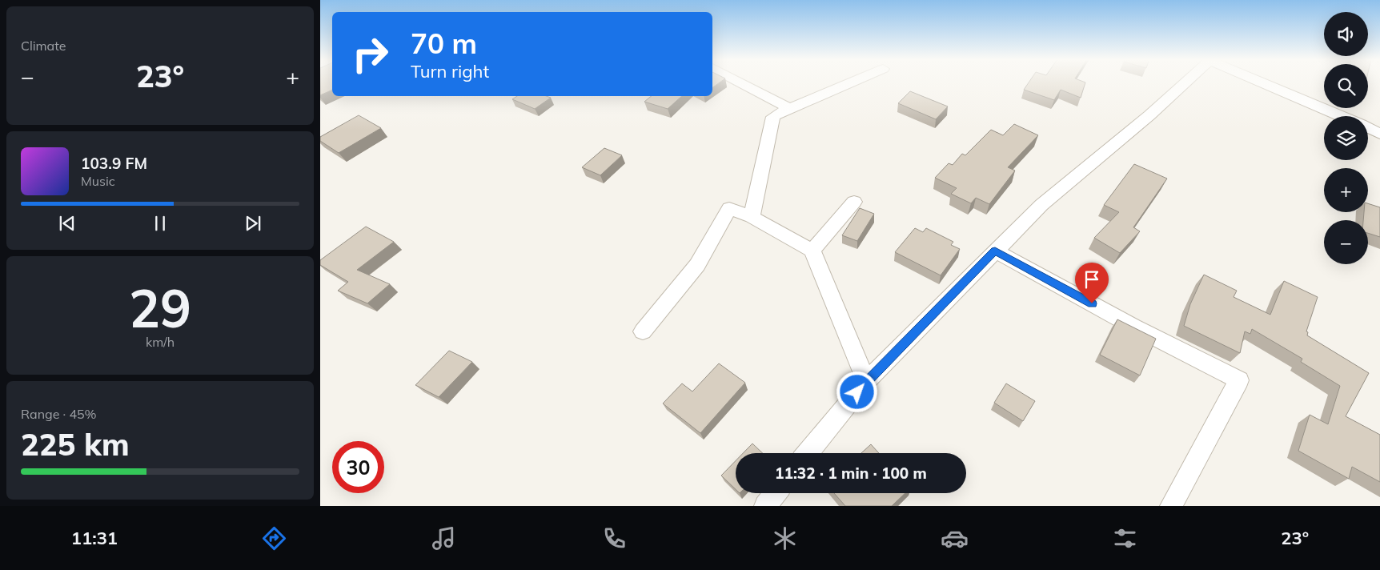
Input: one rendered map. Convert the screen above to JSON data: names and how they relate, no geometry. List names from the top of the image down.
{
  "page": {
    "tile": [
      "Climate",
      ["29", "km/h"],
      ["Range · 45%", "225 km"]
    ],
    "map_buttons": ["+", "−"],
    "turn": ["70 m", "Turn right"],
    "heat": ["−", "23°", "+"],
    "song": ["103.9 FM", "Music"],
    "limit": "30",
    "trip": "11:32 · 1 min · 100 m",
    "tabs": ["11:31", "23°"]
  }
}
